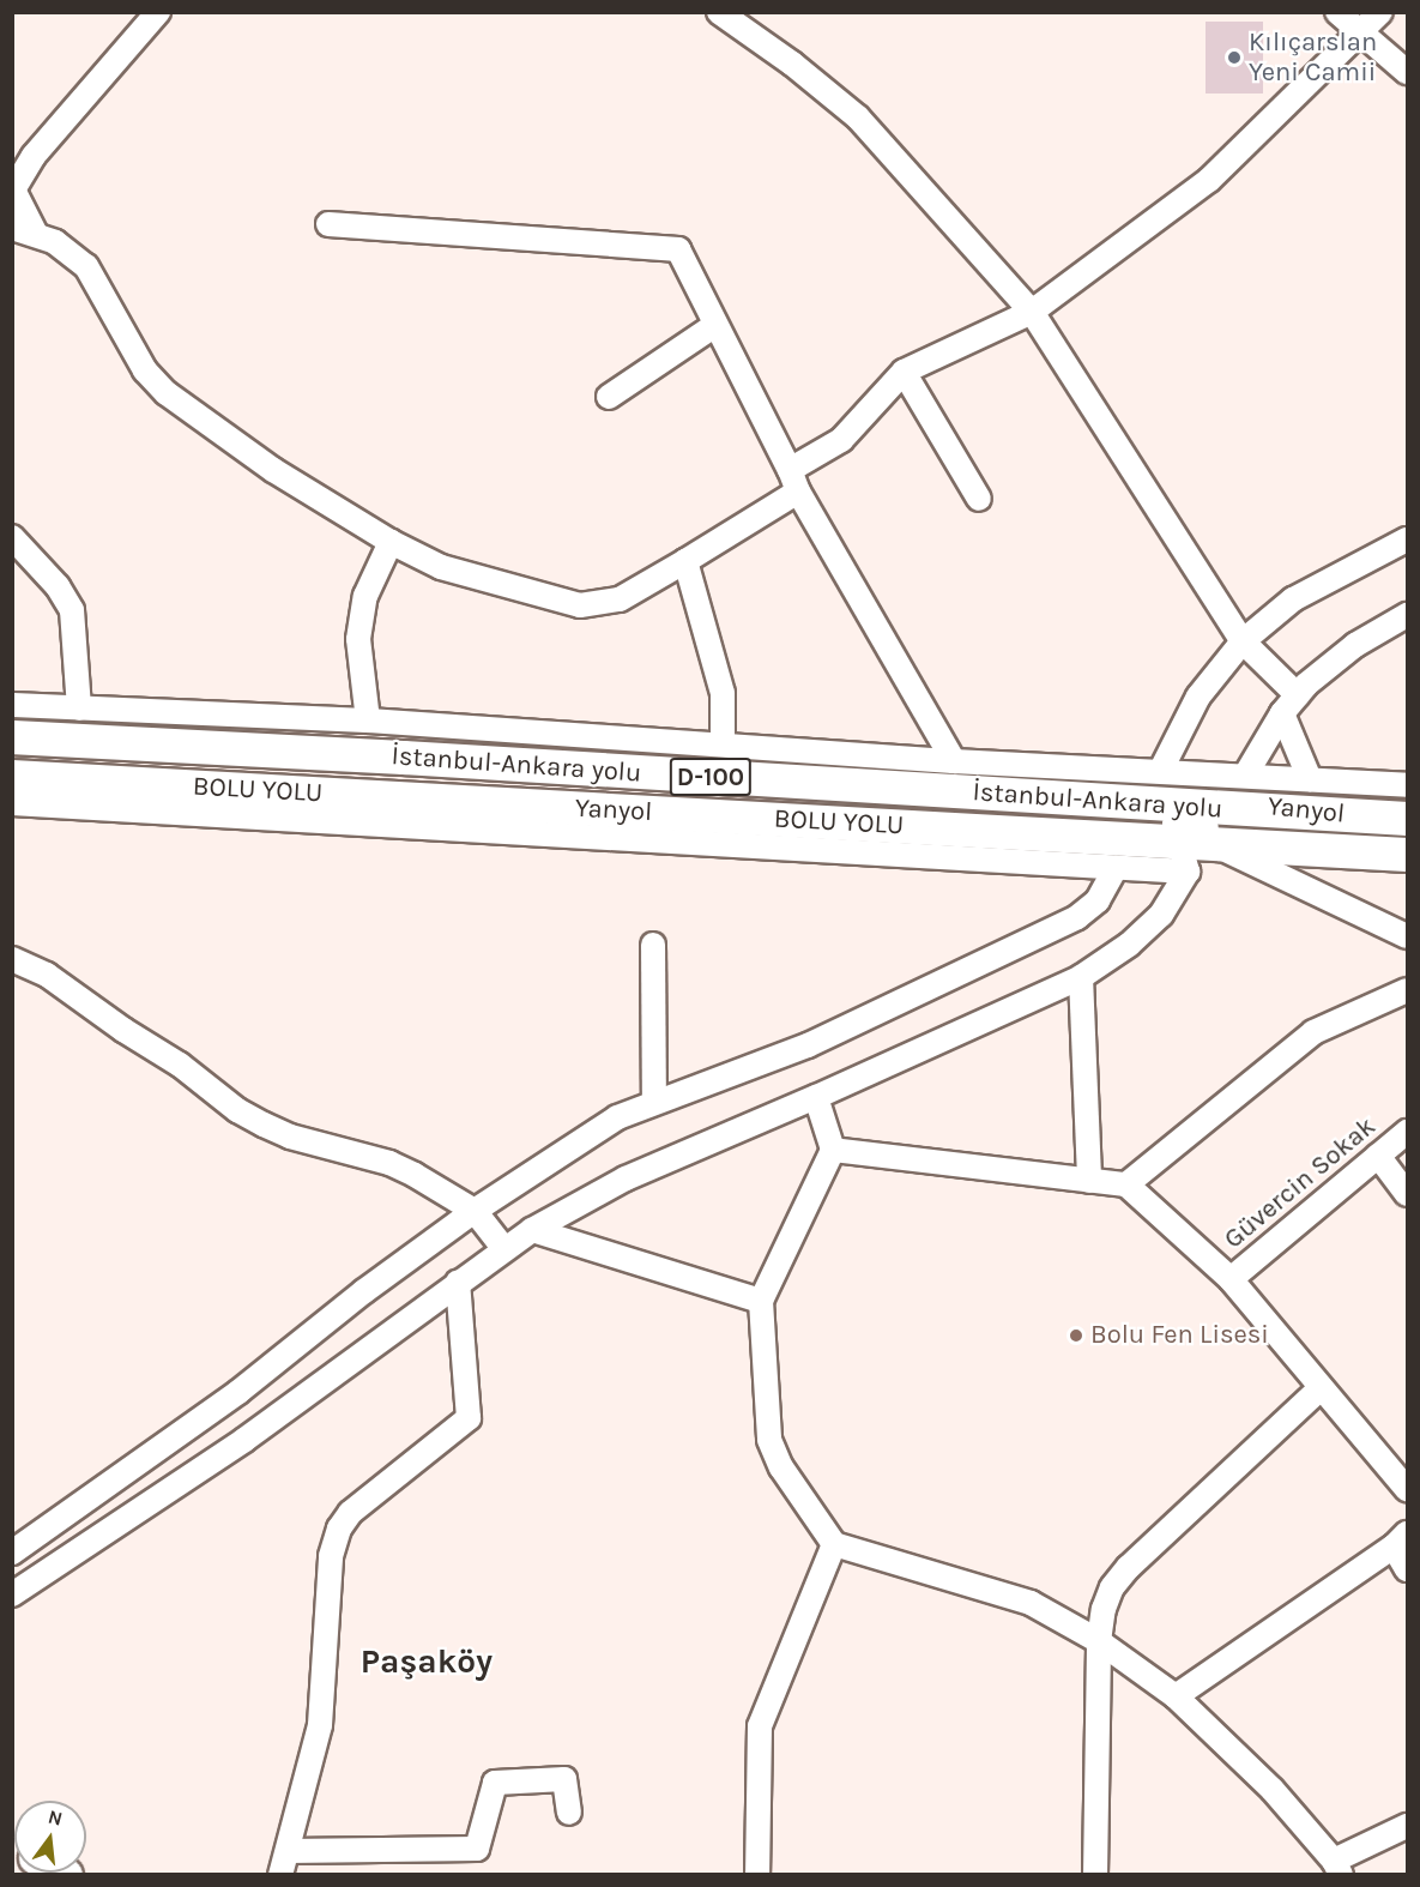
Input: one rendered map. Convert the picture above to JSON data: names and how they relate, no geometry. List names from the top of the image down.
{
  "streets": {
    "highway": ["İstanbul-Ankara yolu", "D-100", "BOLU YOLU"],
    "street": ["Yanyol", "Güvercin Sokak"]
  },
  "crossings": [
    ["BOLU YOLU", "Yanyol"]
  ],
  "districts": ["Paşaköy"],
  "places": ["Kılıçarslan Yeni Camii", "Bolu Fen Lisesi"],
  "north": "top"
}
